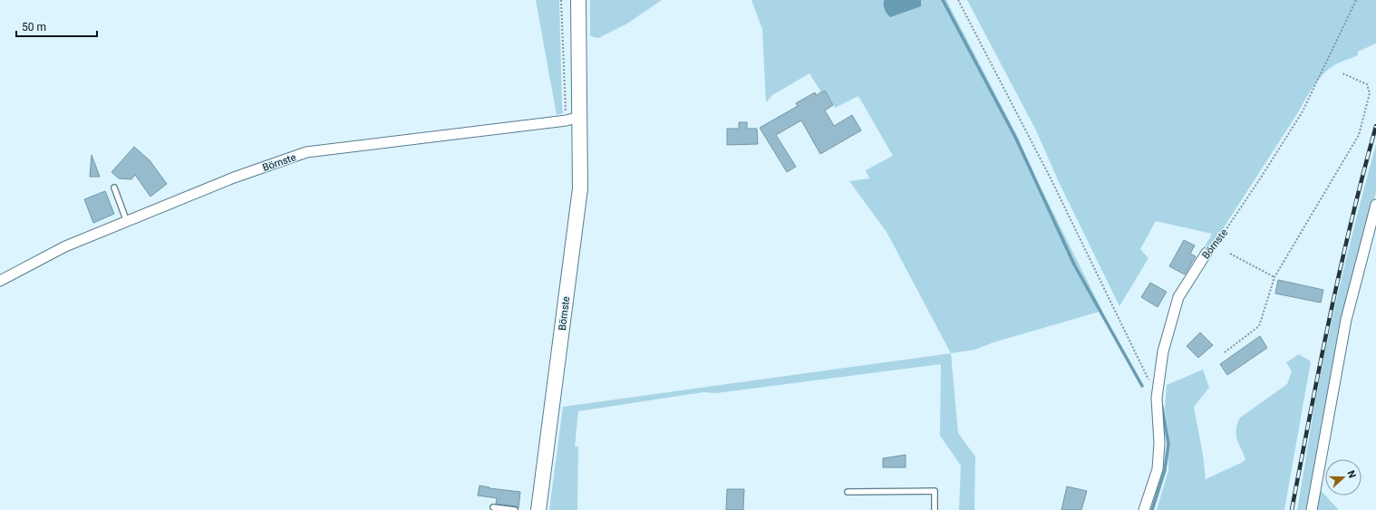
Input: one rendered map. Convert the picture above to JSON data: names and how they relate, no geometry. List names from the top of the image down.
{
  "streets": {
    "street": ["Börnste"]
  },
  "scale_bar": "50 m",
  "north": "right"
}
